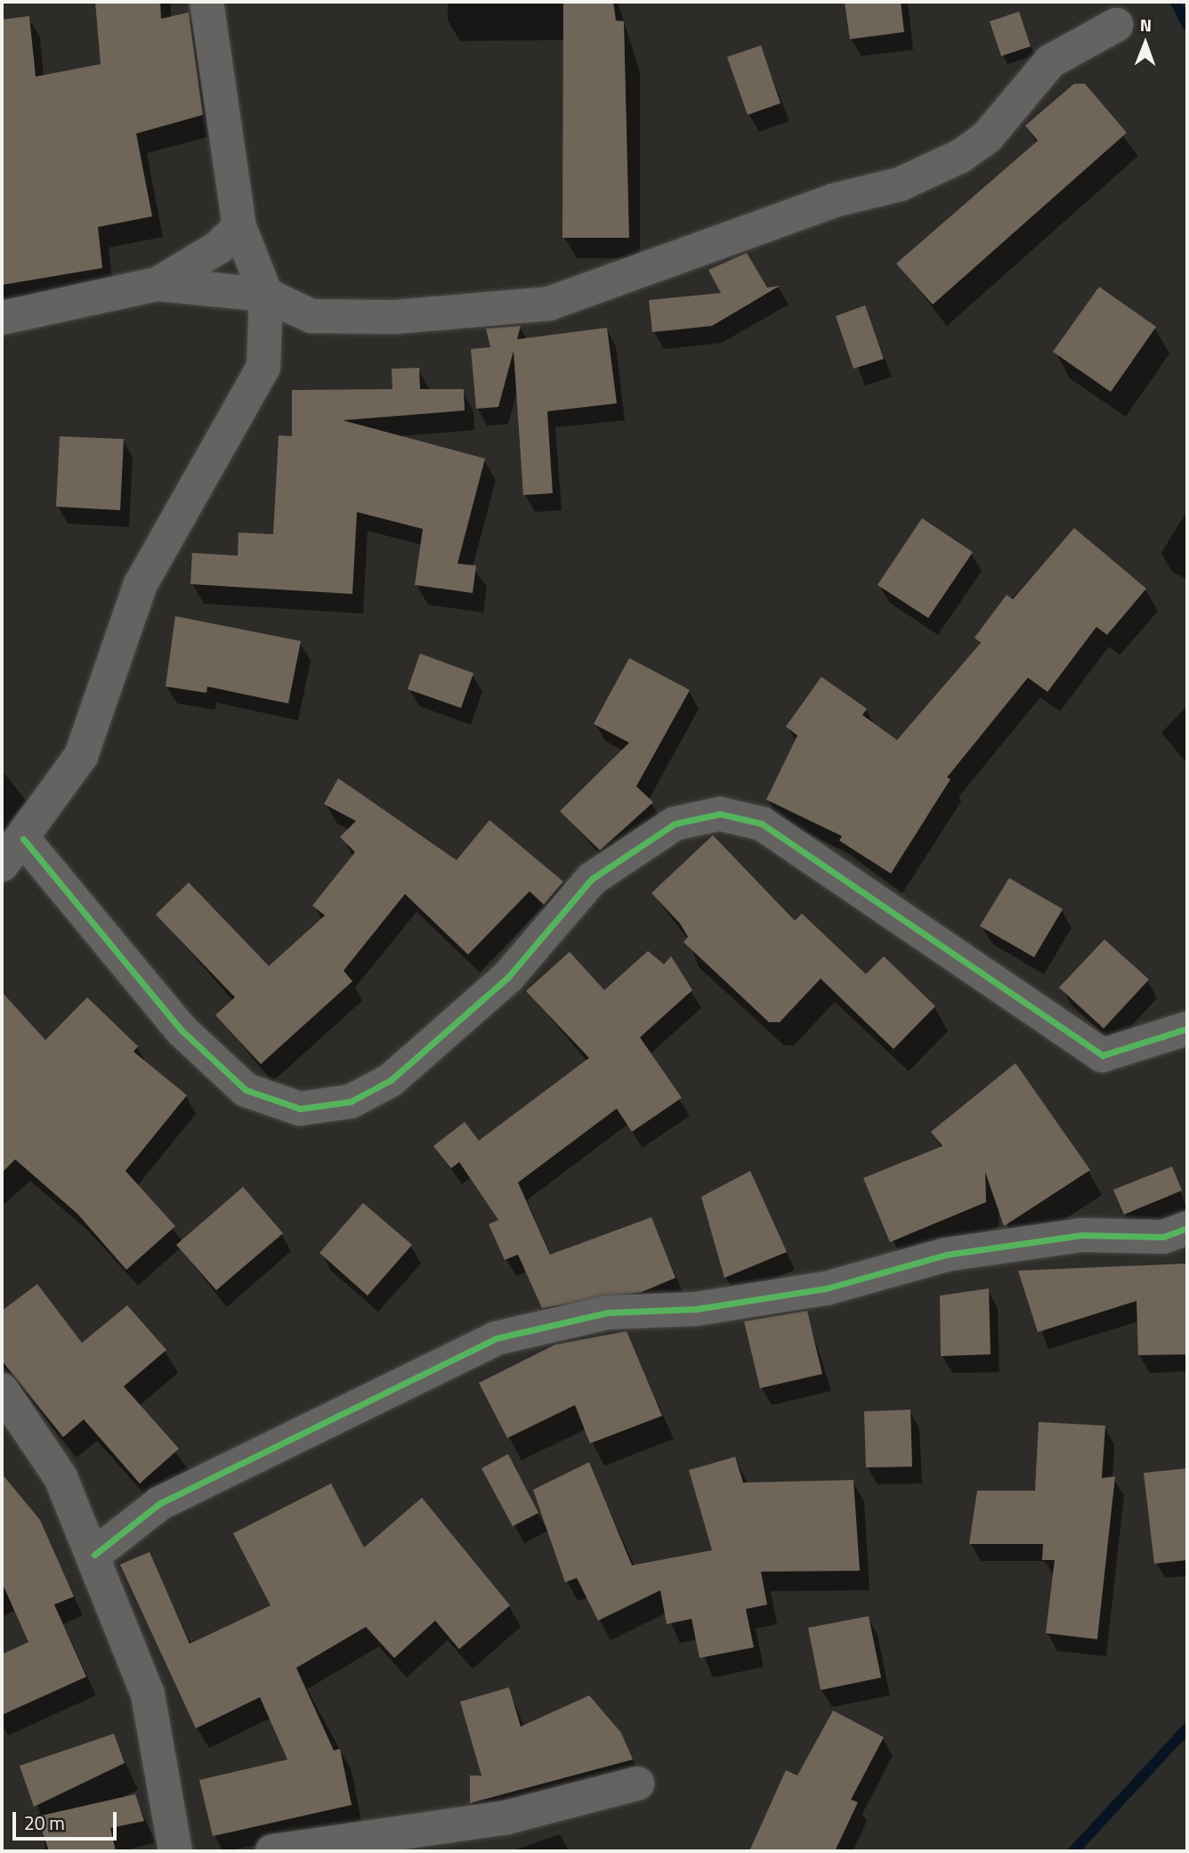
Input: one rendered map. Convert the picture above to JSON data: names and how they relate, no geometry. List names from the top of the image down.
{
  "scale_bar": "20 m",
  "north": "top"
}
